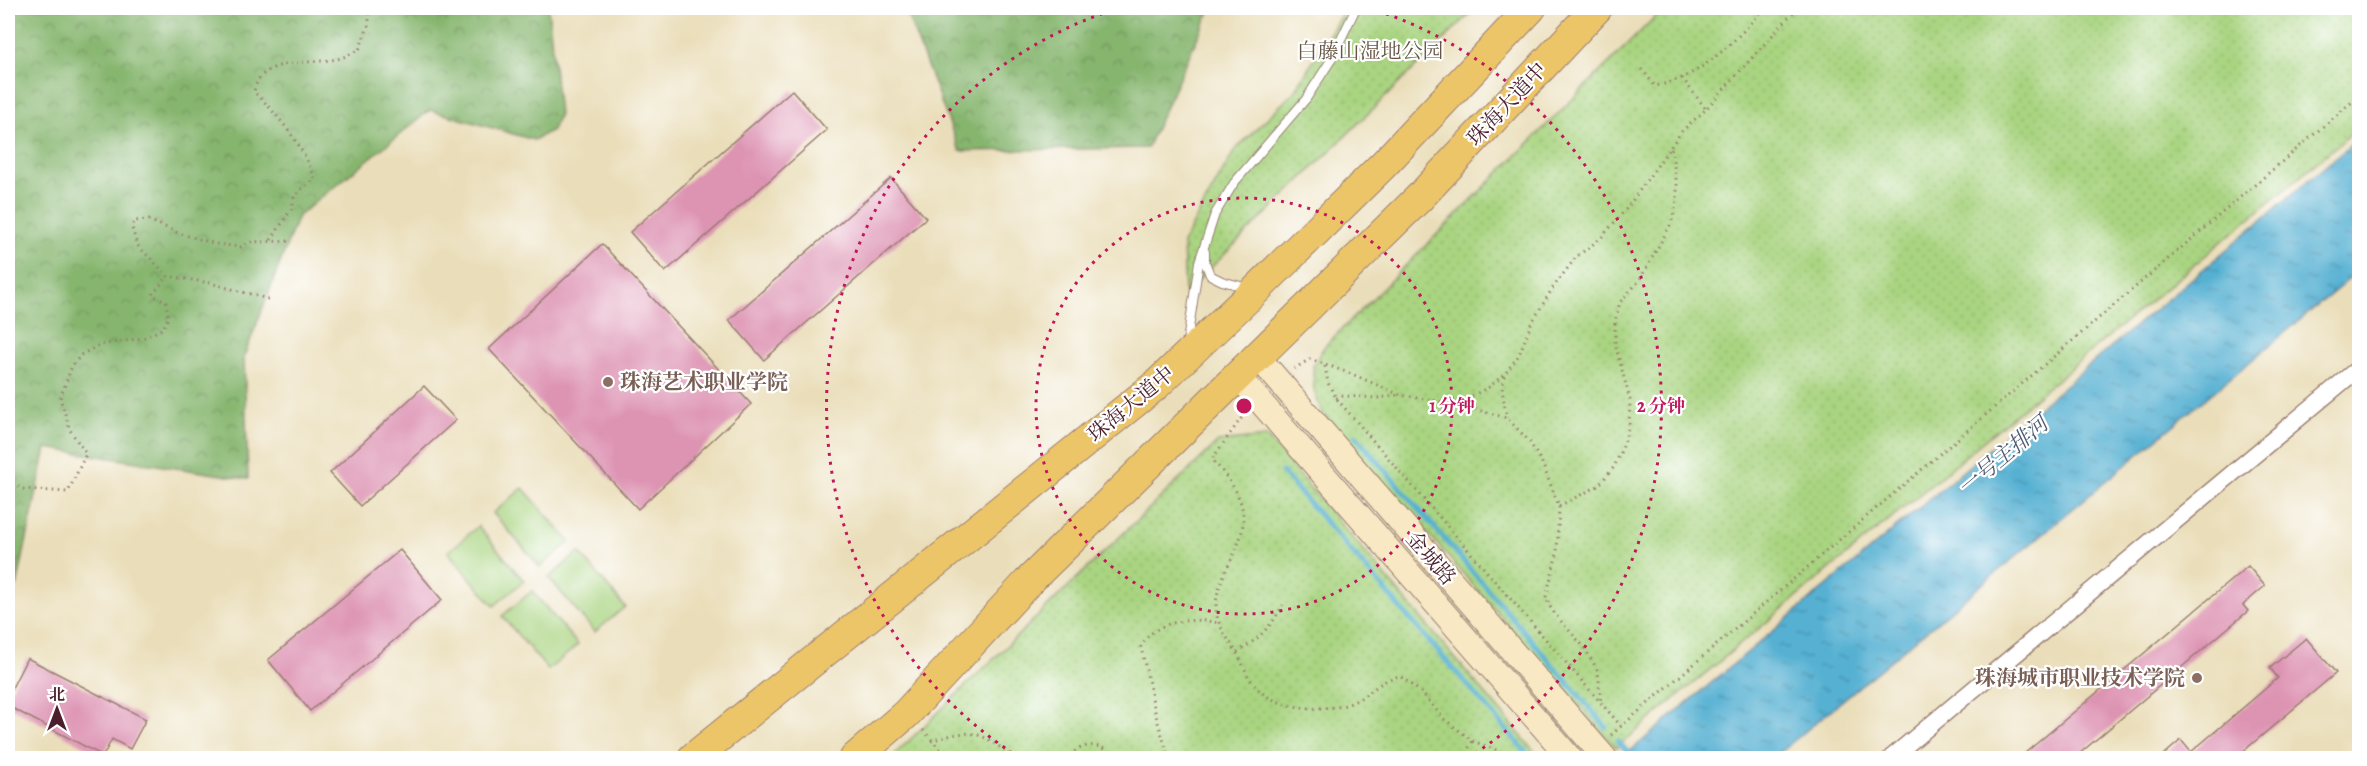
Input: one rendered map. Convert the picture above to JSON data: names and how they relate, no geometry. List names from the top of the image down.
{
  "streets": {
    "highway": ["珠海大道中"],
    "street": ["金城路"]
  },
  "crossings": [
    ["珠海大道中", "金城路"]
  ],
  "water": ["一号主排河"],
  "parks": ["白藤山湿地公园"],
  "places": ["珠海艺术职业学院", "珠海城市职业技术学院"],
  "north": "top",
  "rings": ["1 分钟", "2 分钟"]
}
